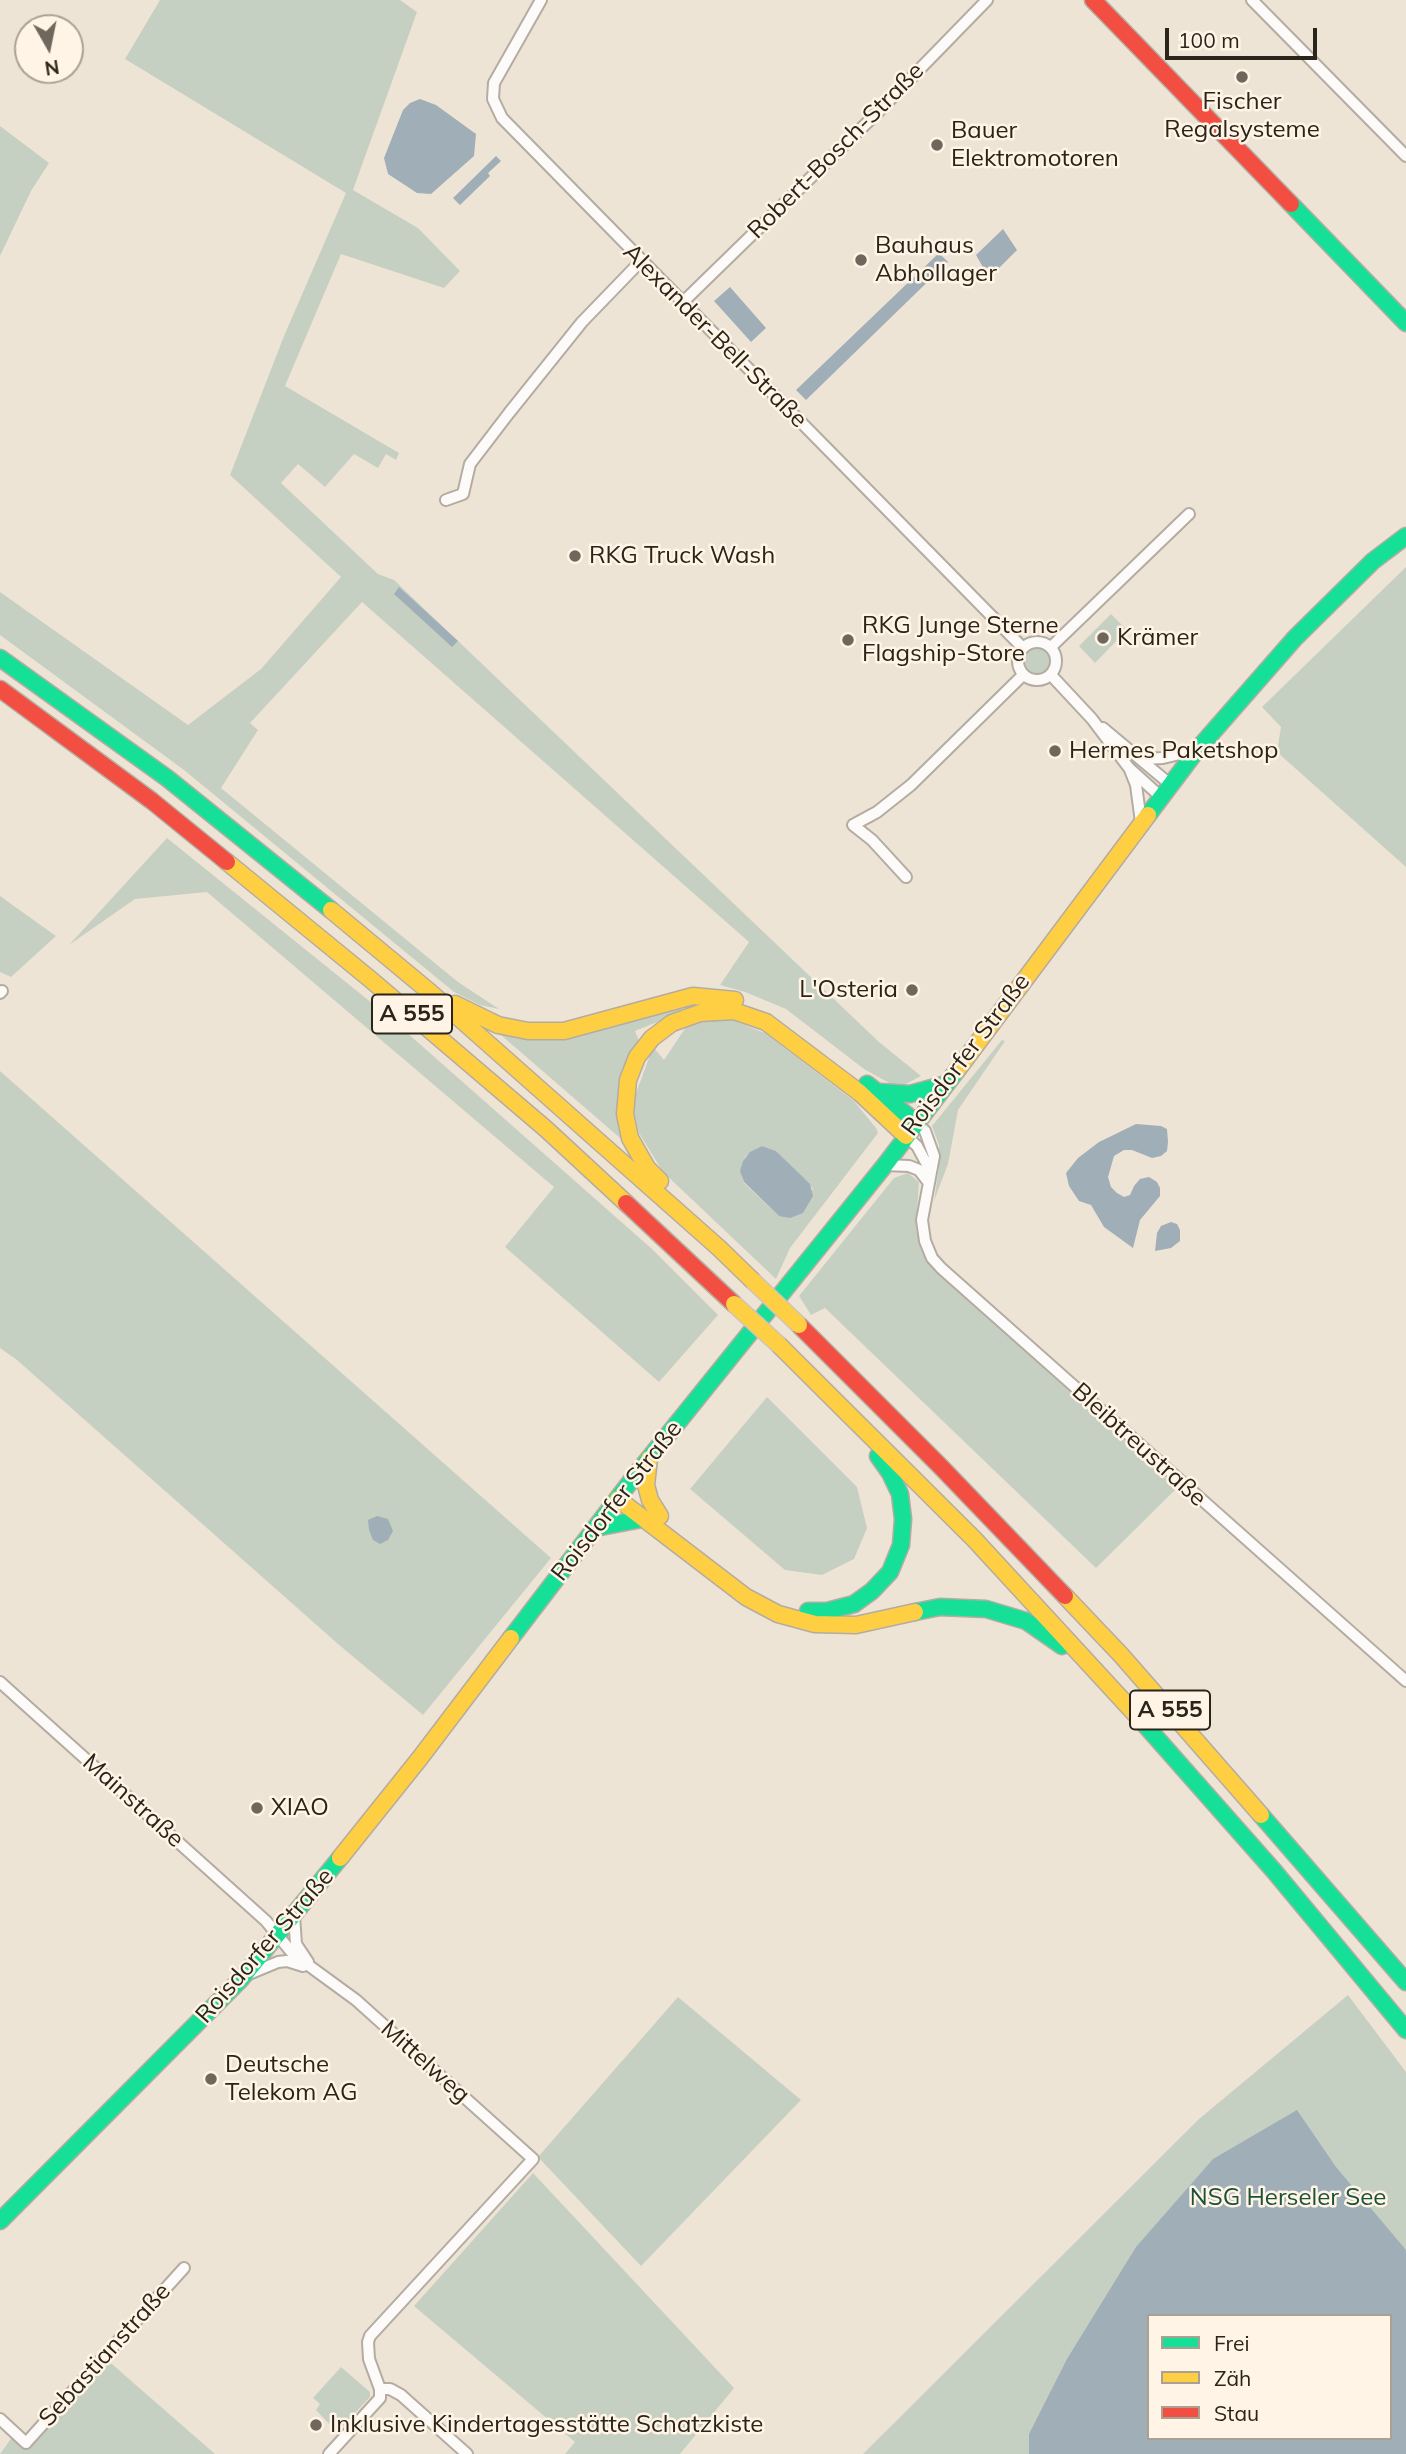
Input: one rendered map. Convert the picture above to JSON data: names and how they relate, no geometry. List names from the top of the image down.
{
  "streets": {
    "main road": ["A 555", "Roisdorfer Straße"],
    "street": [
      "Robert-Bosch-Straße",
      "Alexander-Bell-Straße",
      "Bleibtreustraße",
      "Mainstraße",
      "Mittelweg",
      "Sebastianstraße"
    ]
  },
  "crossings": [
    ["Robert-Bosch-Straße", "Alexander-Bell-Straße"],
    ["Roisdorfer Straße", "Bleibtreustraße"],
    ["Roisdorfer Straße", "Mittelweg"],
    ["Mainstraße", "Mittelweg"]
  ],
  "parks": ["NSG Herseler See"],
  "places": [
    "Fischer Regalsysteme",
    "Bauer Elektromotoren",
    "Bauhaus Abhollager",
    "RKG Truck Wash",
    "Krämer",
    "RKG Junge Sterne Flagship-Store",
    "Hermes Paketshop",
    "L'Osteria",
    "XIAO",
    "Deutsche Telekom AG",
    "Inklusive Kindertagesstätte Schatzkiste"
  ],
  "legend": ["Frei", "Zäh", "Stau"],
  "scale_bar": "100 m",
  "north": "bottom"
}
